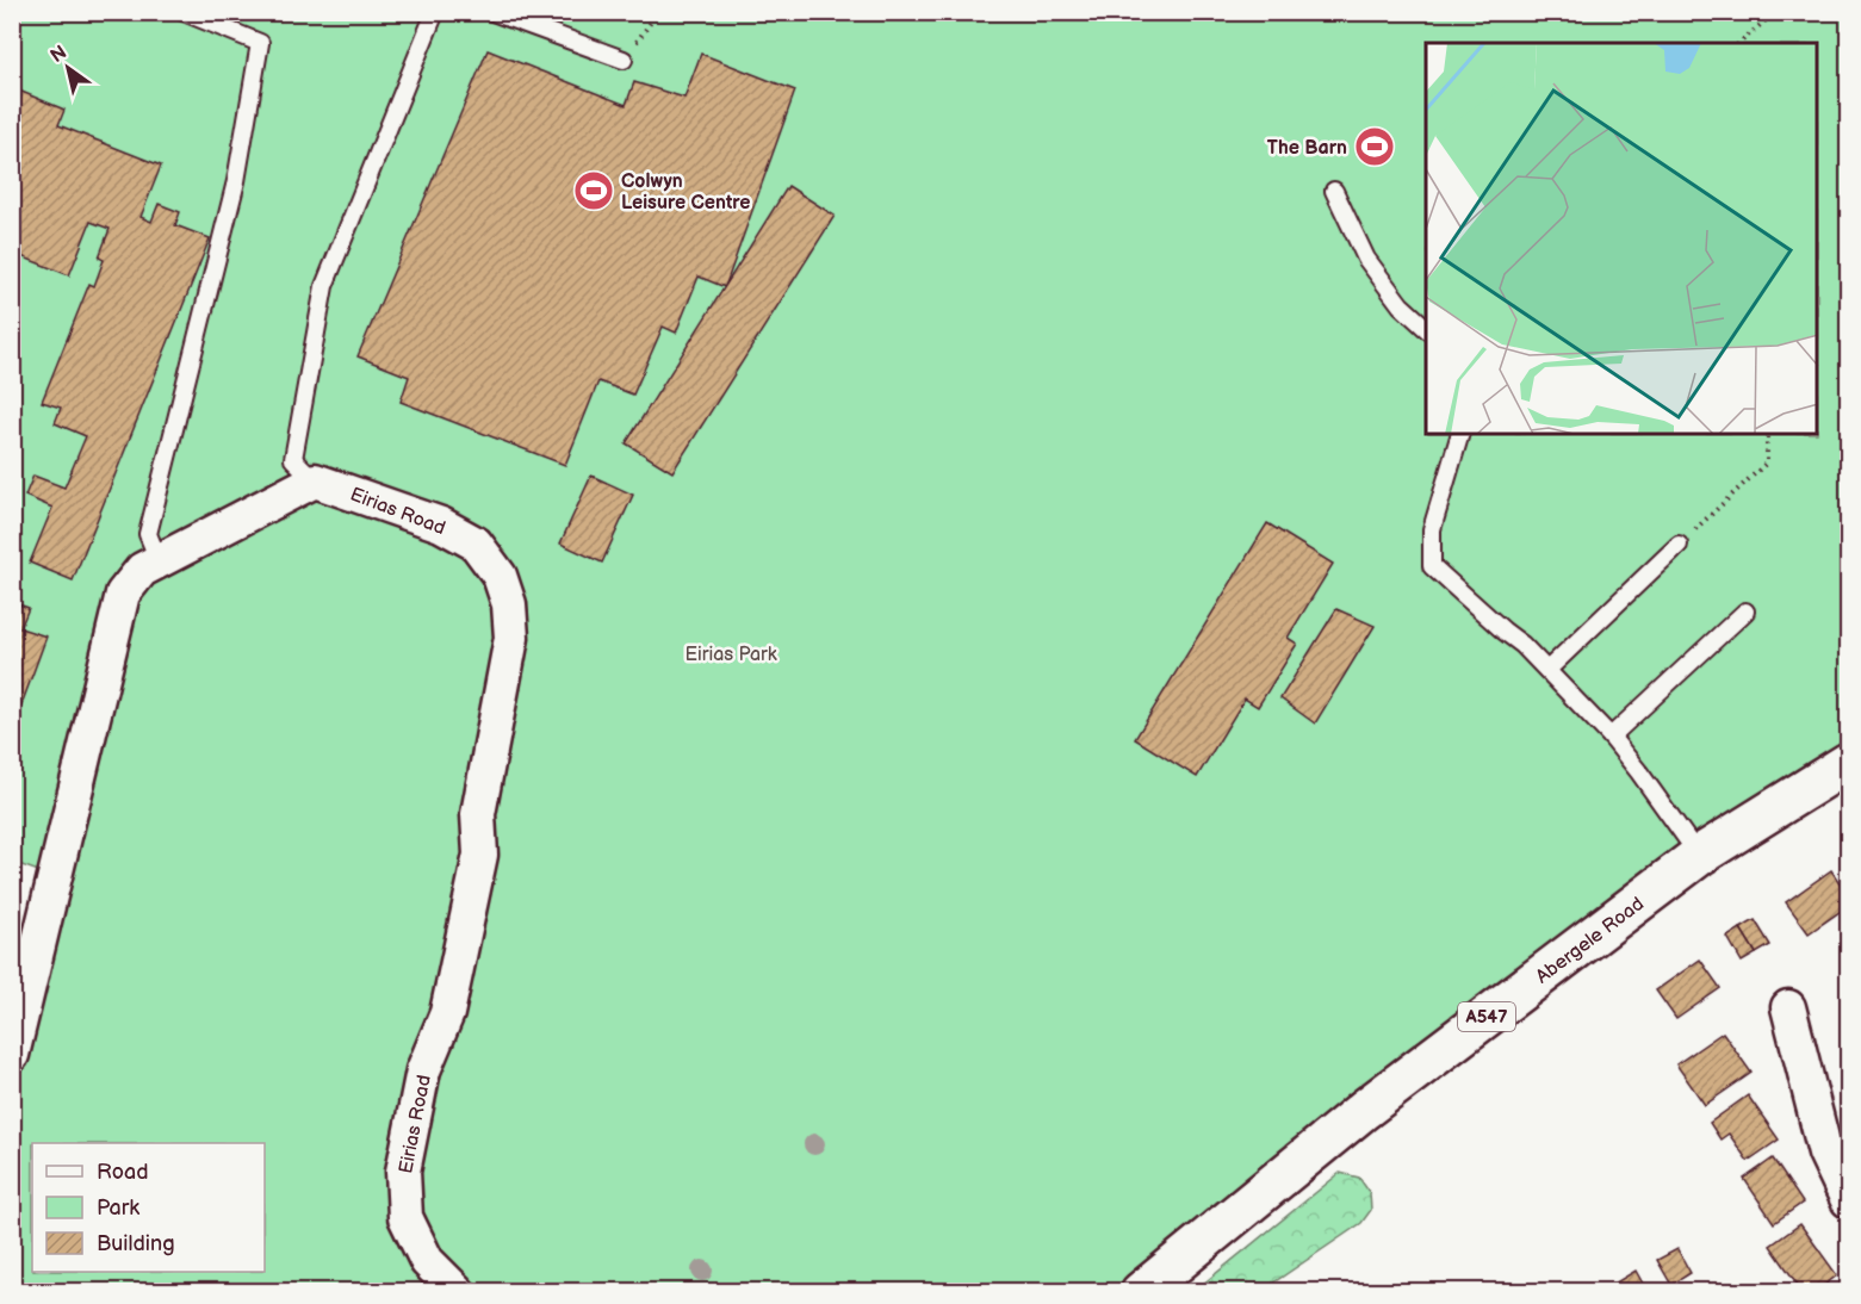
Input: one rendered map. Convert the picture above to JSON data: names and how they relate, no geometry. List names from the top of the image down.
{
  "streets": {
    "main road": ["Abergele Road", "A547"],
    "street": ["Eirias Road"]
  },
  "parks": ["Eirias Park"],
  "places": {
    "sports": ["The Barn", "Colwyn Leisure Centre"]
  },
  "legend": ["Road", "Park", "Building"],
  "north": "top left"
}
